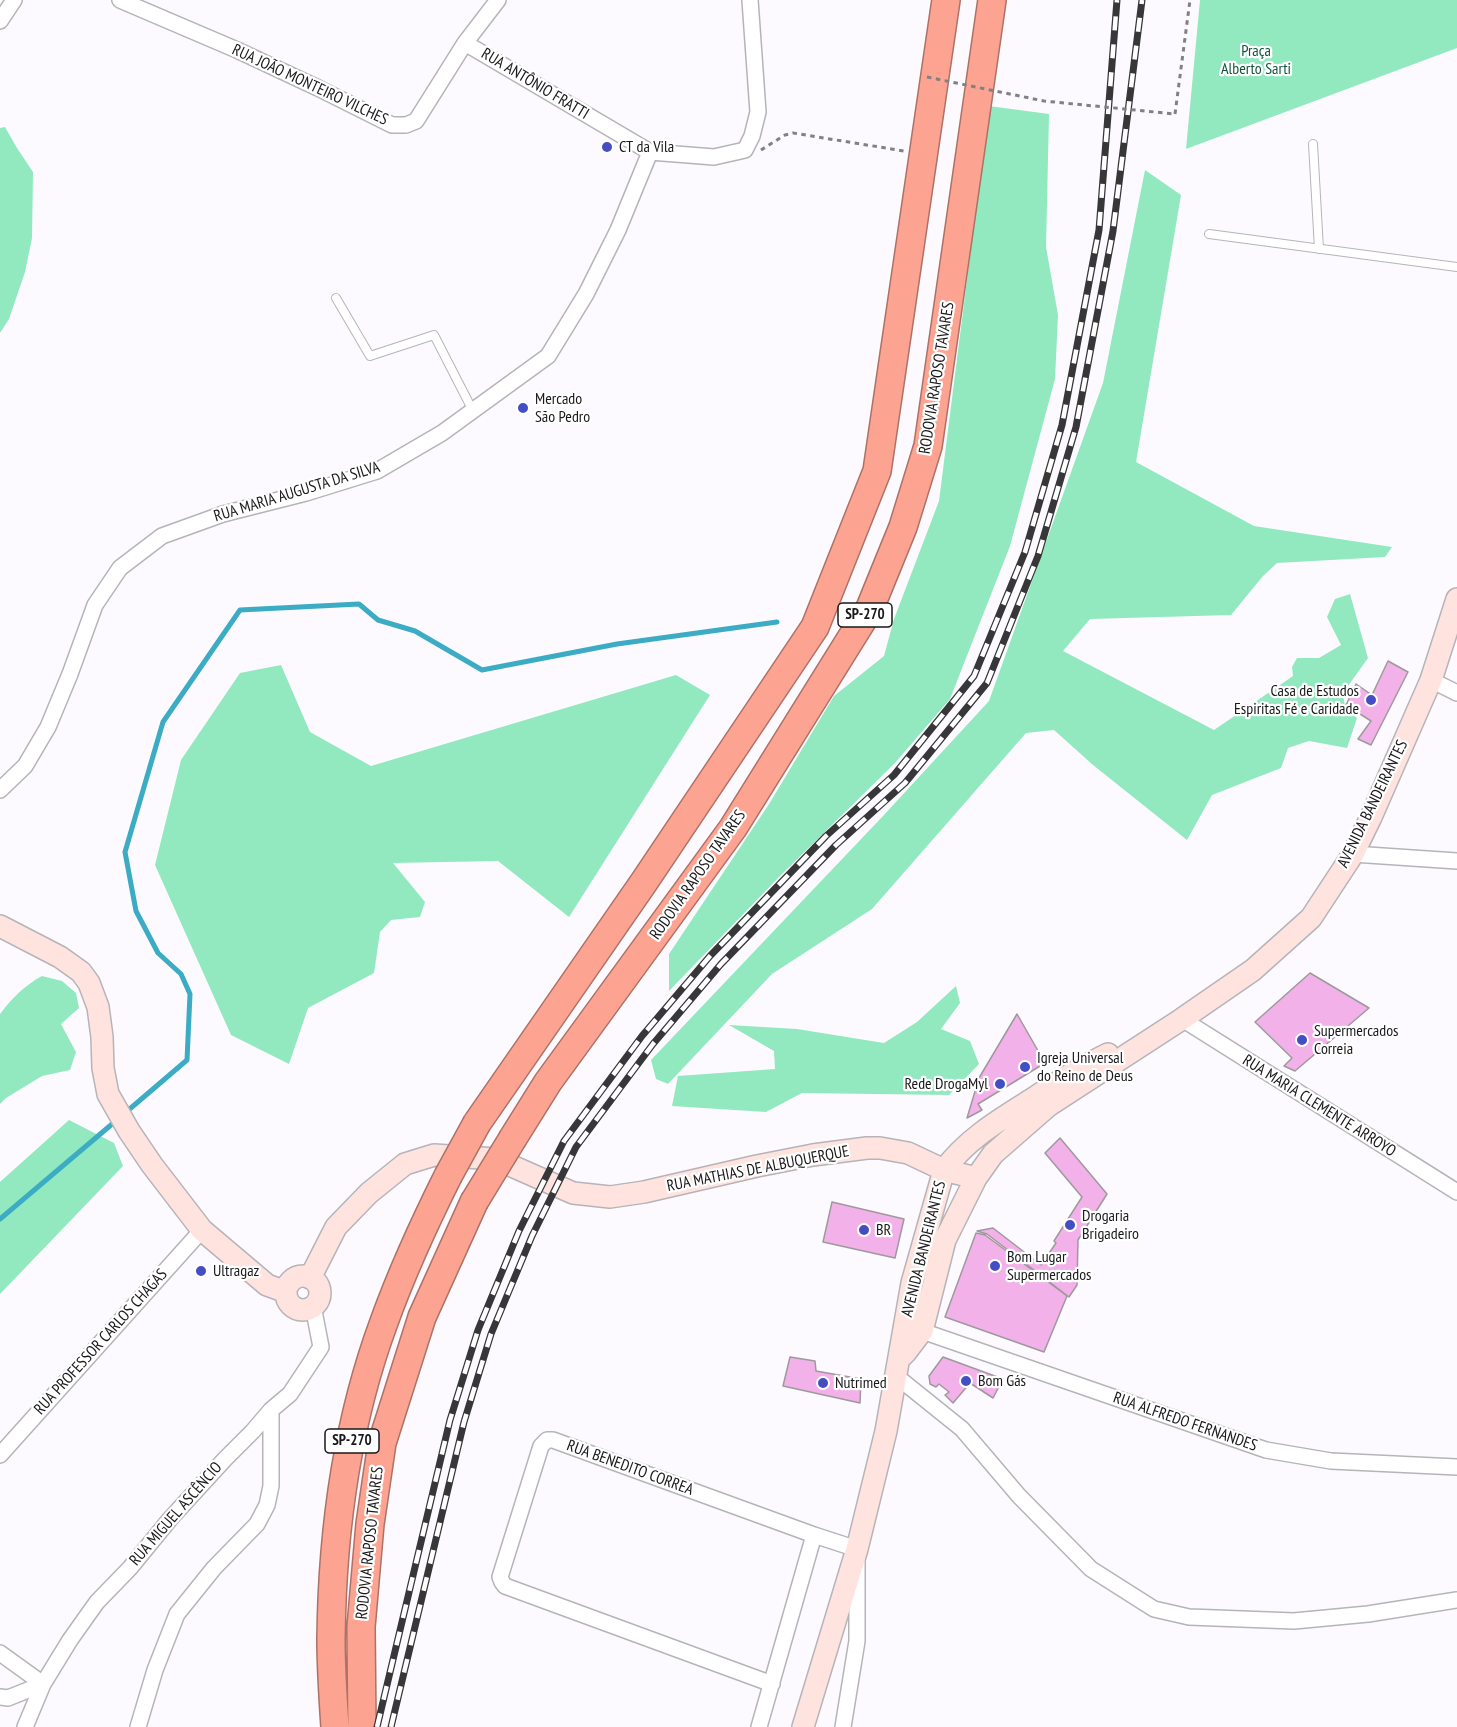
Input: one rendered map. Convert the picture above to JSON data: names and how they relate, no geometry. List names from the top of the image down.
{
  "streets": {
    "highway": ["RODOVIA RAPOSO TAVARES", "SP-270"],
    "main road": ["AVENIDA BANDEIRANTES", "RUA MATHIAS DE ALBUQUERQUE"],
    "street": [
      "RUA ANTÔNIO FRATTI",
      "RUA JOÃO MONTEIRO VILCHES",
      "RUA MARIA AUGUSTA DA SILVA",
      "RUA MARIA CLEMENTE ARROYO",
      "RUA PROFESSOR CARLOS CHAGAS",
      "RUA ALFREDO FERNANDES",
      "RUA BENEDITO CORREA",
      "RUA MIGUEL ASCÊNCIO"
    ]
  },
  "crossings": [
    ["RUA ANTÔNIO FRATTI", "RUA JOÃO MONTEIRO VILCHES"],
    ["RUA ANTÔNIO FRATTI", "RUA MARIA AUGUSTA DA SILVA"],
    ["AVENIDA BANDEIRANTES", "RUA MARIA CLEMENTE ARROYO"],
    ["AVENIDA BANDEIRANTES", "RUA MATHIAS DE ALBUQUERQUE"],
    ["AVENIDA BANDEIRANTES", "RUA ALFREDO FERNANDES"],
    ["AVENIDA BANDEIRANTES", "RUA BENEDITO CORREA"],
    ["RUA MATHIAS DE ALBUQUERQUE", "RUA MIGUEL ASCÊNCIO"]
  ],
  "parks": ["Praça Alberto Sarti"],
  "places": [
    "CT da Vila",
    "Mercado São Pedro",
    "Casa de Estudos Espiritas Fé e Caridade",
    "Supermercados Correia",
    "Igreja Universal do Reino de Deus",
    "Rede DrogaMyl",
    "Drogaria Brigadeiro",
    "BR",
    "Bom Lugar Supermercados",
    "Ultragaz",
    "Bom Gás",
    "Nutrimed"
  ]
}
